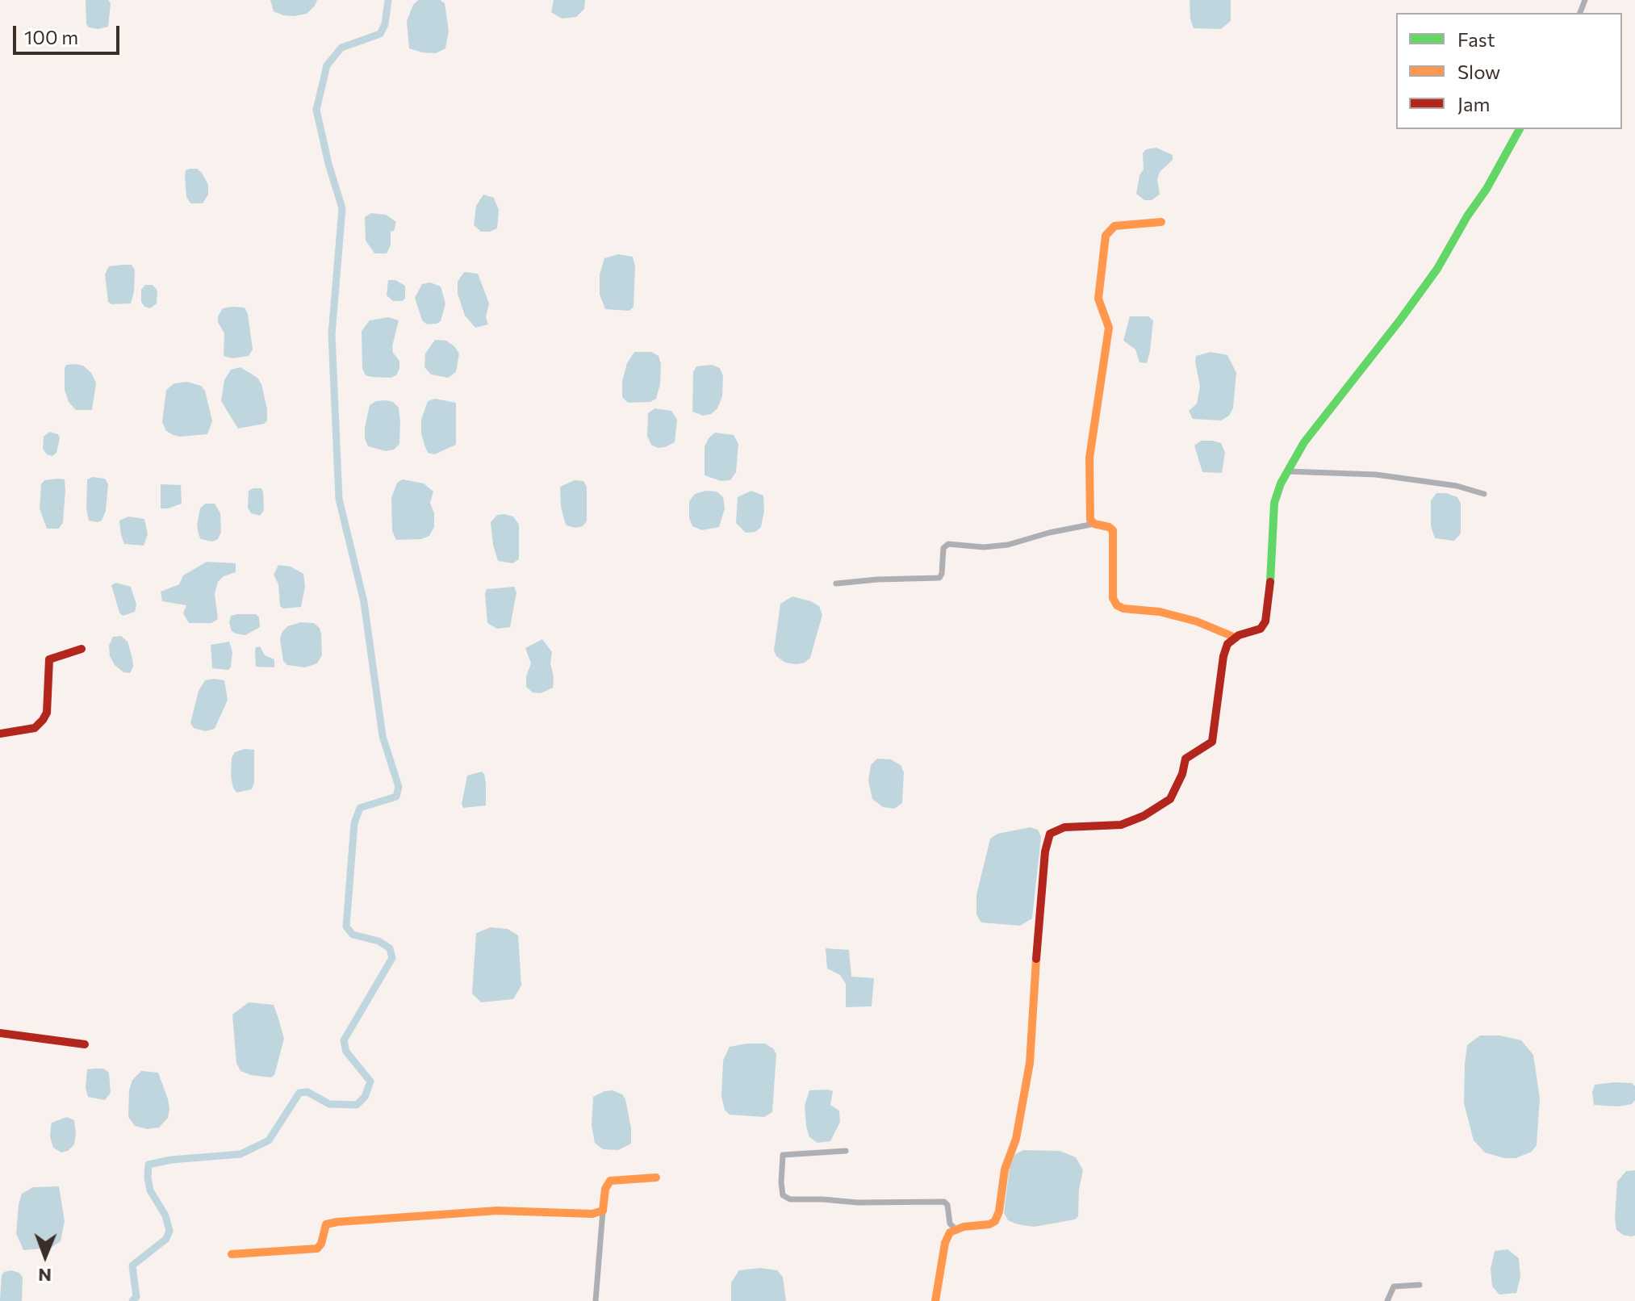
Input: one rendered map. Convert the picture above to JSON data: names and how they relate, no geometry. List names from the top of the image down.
{
  "legend": ["Fast", "Slow", "Jam"],
  "scale_bar": "100 m",
  "north": "bottom"
}
